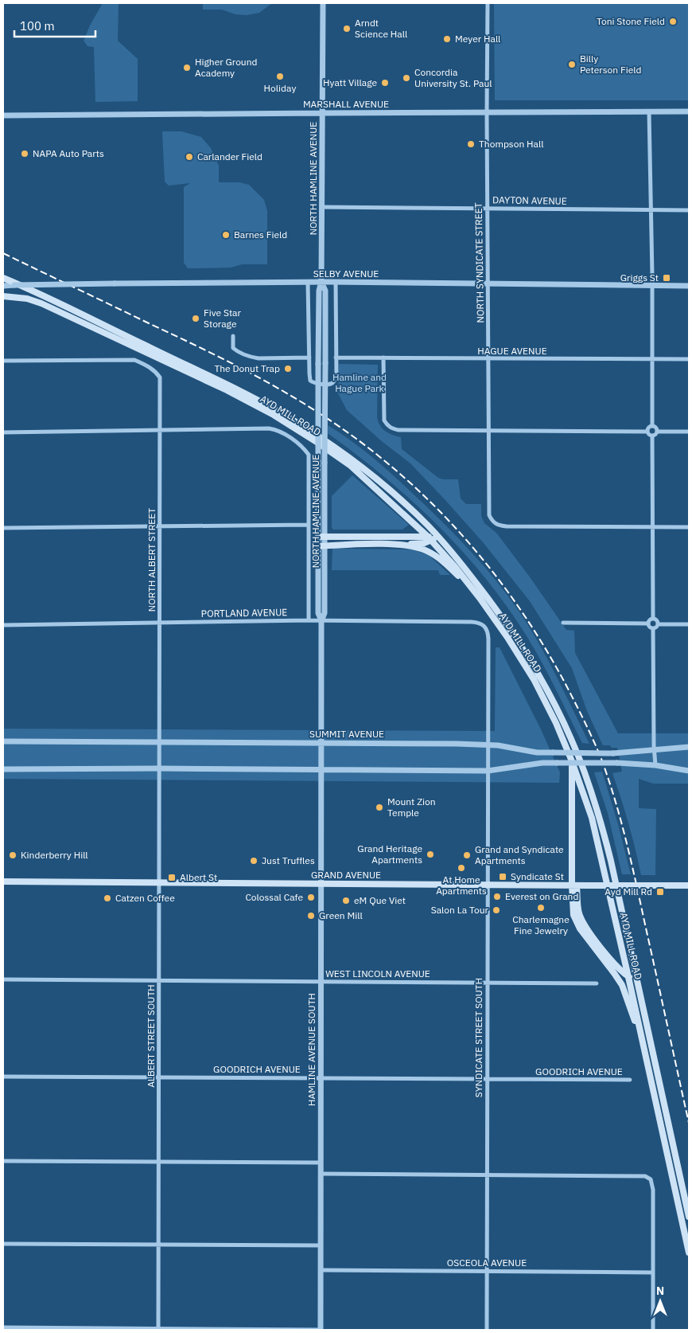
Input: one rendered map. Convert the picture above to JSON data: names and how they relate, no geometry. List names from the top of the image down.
{
  "streets": {
    "main road": ["AYD MILL ROAD", "GRAND AVENUE"],
    "street": [
      "MARSHALL AVENUE",
      "NORTH HAMLINE AVENUE",
      "DAYTON AVENUE",
      "NORTH SYNDICATE STREET",
      "SELBY AVENUE",
      "HAGUE AVENUE",
      "NORTH ALBERT STREET",
      "PORTLAND AVENUE",
      "SUMMIT AVENUE",
      "WEST LINCOLN AVENUE",
      "ALBERT STREET SOUTH",
      "SYNDICATE STREET SOUTH",
      "HAMLINE AVENUE SOUTH",
      "GOODRICH AVENUE",
      "OSCEOLA AVENUE"
    ]
  },
  "crossings": [
    ["MARSHALL AVENUE", "NORTH HAMLINE AVENUE"],
    ["MARSHALL AVENUE", "NORTH SYNDICATE STREET"],
    ["NORTH HAMLINE AVENUE", "DAYTON AVENUE"],
    ["NORTH HAMLINE AVENUE", "SELBY AVENUE"],
    ["NORTH HAMLINE AVENUE", "NORTH ALBERT STREET"],
    ["NORTH HAMLINE AVENUE", "PORTLAND AVENUE"],
    ["NORTH HAMLINE AVENUE", "SUMMIT AVENUE"],
    ["NORTH HAMLINE AVENUE", "HAMLINE AVENUE SOUTH"],
    ["DAYTON AVENUE", "NORTH SYNDICATE STREET"],
    ["NORTH SYNDICATE STREET", "SELBY AVENUE"],
    ["NORTH SYNDICATE STREET", "HAGUE AVENUE"],
    ["NORTH ALBERT STREET", "PORTLAND AVENUE"],
    ["NORTH ALBERT STREET", "SUMMIT AVENUE"],
    ["NORTH ALBERT STREET", "ALBERT STREET SOUTH"],
    ["PORTLAND AVENUE", "SUMMIT AVENUE"],
    ["PORTLAND AVENUE", "SYNDICATE STREET SOUTH"],
    ["SUMMIT AVENUE", "ALBERT STREET SOUTH"],
    ["SUMMIT AVENUE", "SYNDICATE STREET SOUTH"],
    ["GRAND AVENUE", "ALBERT STREET SOUTH"],
    ["GRAND AVENUE", "SYNDICATE STREET SOUTH"],
    ["GRAND AVENUE", "HAMLINE AVENUE SOUTH"],
    ["WEST LINCOLN AVENUE", "ALBERT STREET SOUTH"],
    ["WEST LINCOLN AVENUE", "SYNDICATE STREET SOUTH"],
    ["WEST LINCOLN AVENUE", "HAMLINE AVENUE SOUTH"],
    ["ALBERT STREET SOUTH", "GOODRICH AVENUE"],
    ["SYNDICATE STREET SOUTH", "GOODRICH AVENUE"],
    ["SYNDICATE STREET SOUTH", "OSCEOLA AVENUE"],
    ["HAMLINE AVENUE SOUTH", "GOODRICH AVENUE"],
    ["HAMLINE AVENUE SOUTH", "OSCEOLA AVENUE"]
  ],
  "parks": ["Hamline and Hague Park"],
  "places": {
    "other": [
      "Toni Stone Field",
      "Arndt Science Hall",
      "Meyer Hall",
      "Billy Peterson Field",
      "Higher Ground Academy",
      "Holiday",
      "Concordia University St. Paul",
      "Hyatt Village",
      "Thompson Hall",
      "NAPA Auto Parts",
      "Carlander Field",
      "Barnes Field",
      "Five Star Storage",
      "The Donut Trap",
      "Mount Zion Temple",
      "Grand Heritage Apartments",
      "Kinderberry Hill",
      "Grand and Syndicate Apartments",
      "Just Truffles",
      "At Home Apartments",
      "Everest on Grand",
      "Colossal Cafe",
      "Catzen Coffee",
      "eM Que Viet",
      "Charlemagne Fine Jewelry",
      "Salon La Tour",
      "Green Mill"
    ],
    "transit": [
      "Griggs St",
      "Syndicate St",
      "Albert St",
      "Ayd Mill Rd"
    ]
  },
  "scale_bar": "100 m",
  "north": "top"
}
